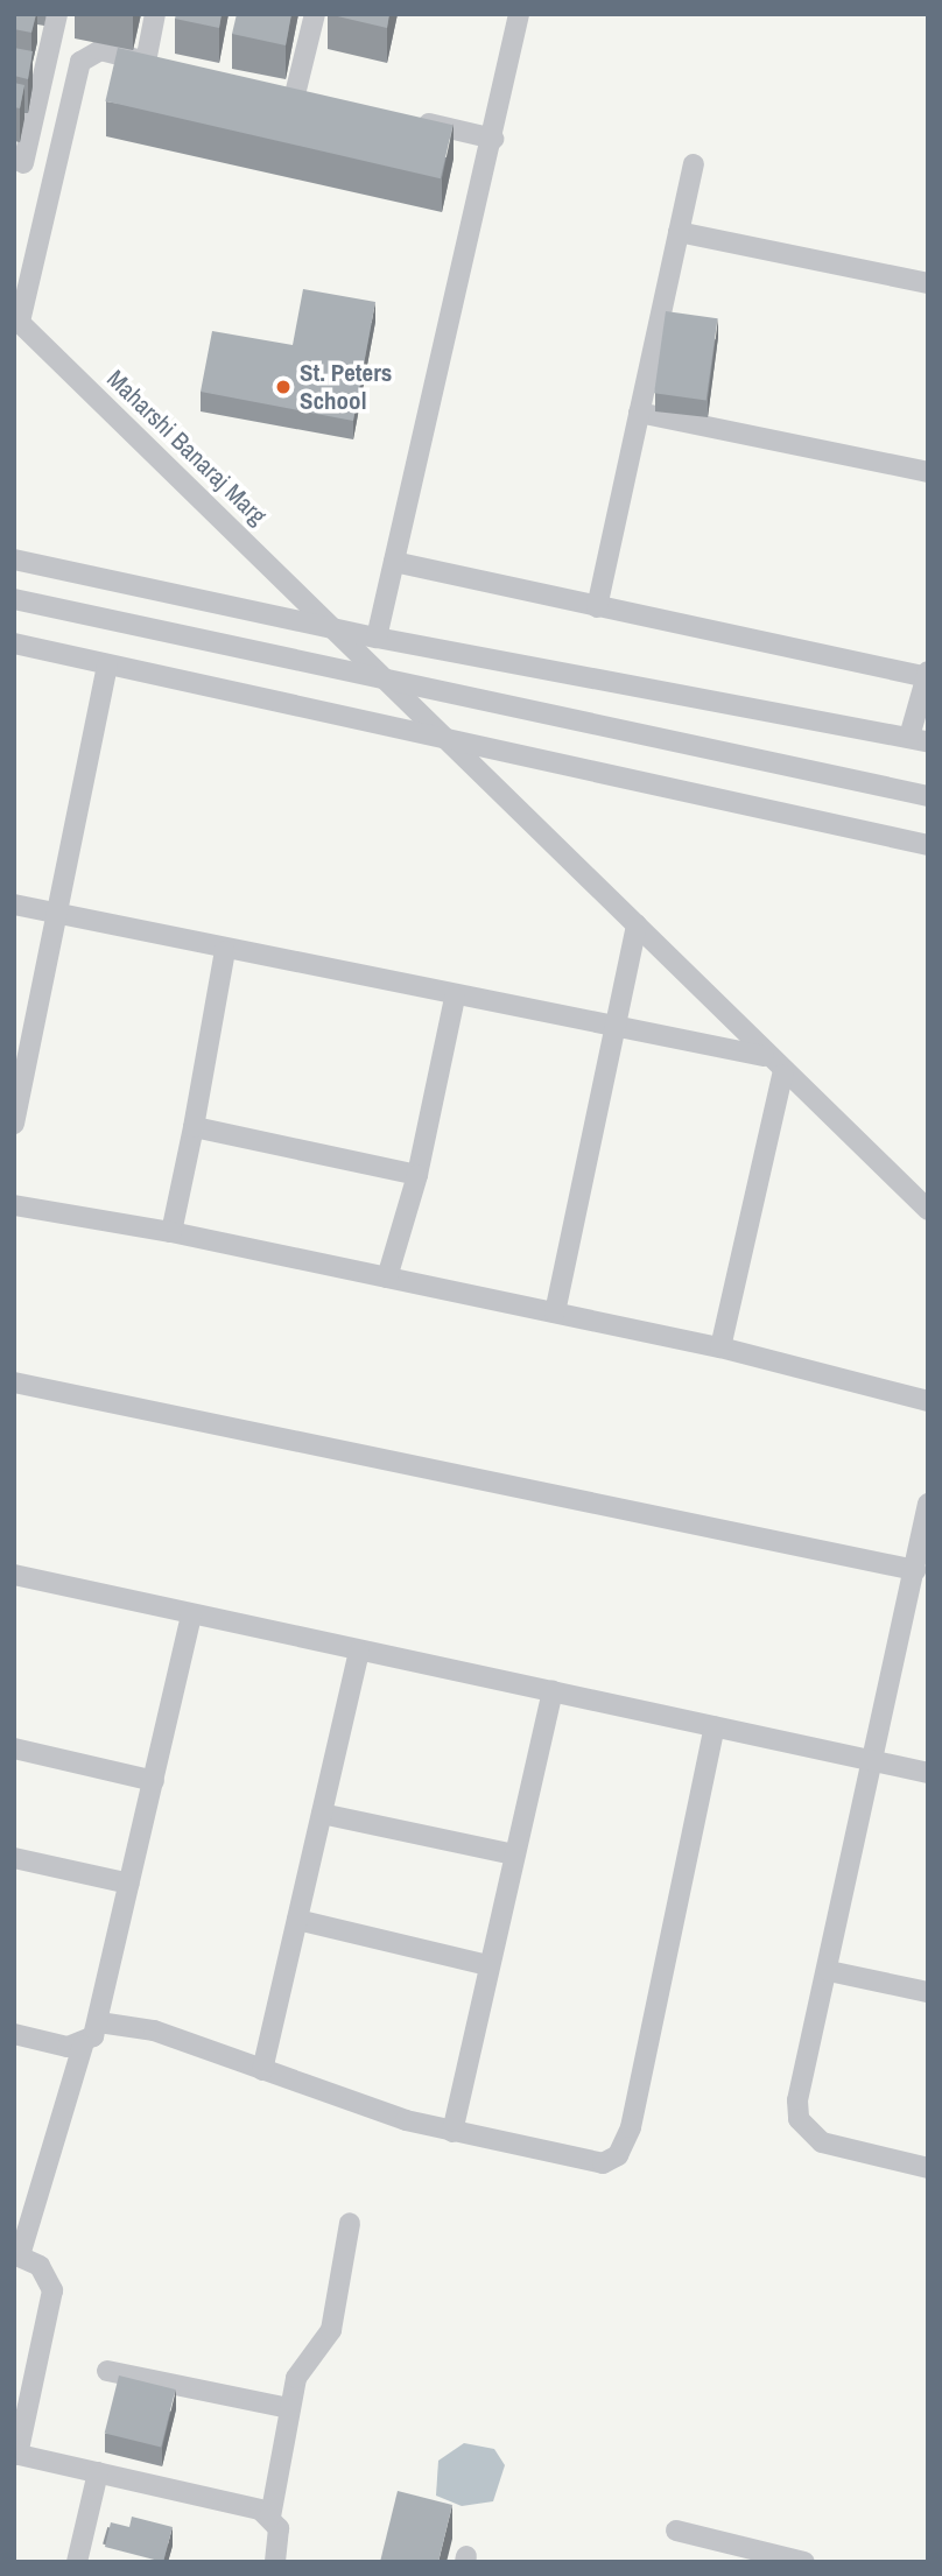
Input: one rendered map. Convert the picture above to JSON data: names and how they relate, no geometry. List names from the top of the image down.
{
  "streets": {
    "street": ["Maharshi Banaraj Marg"]
  },
  "places": ["St. Peters School"]
}
